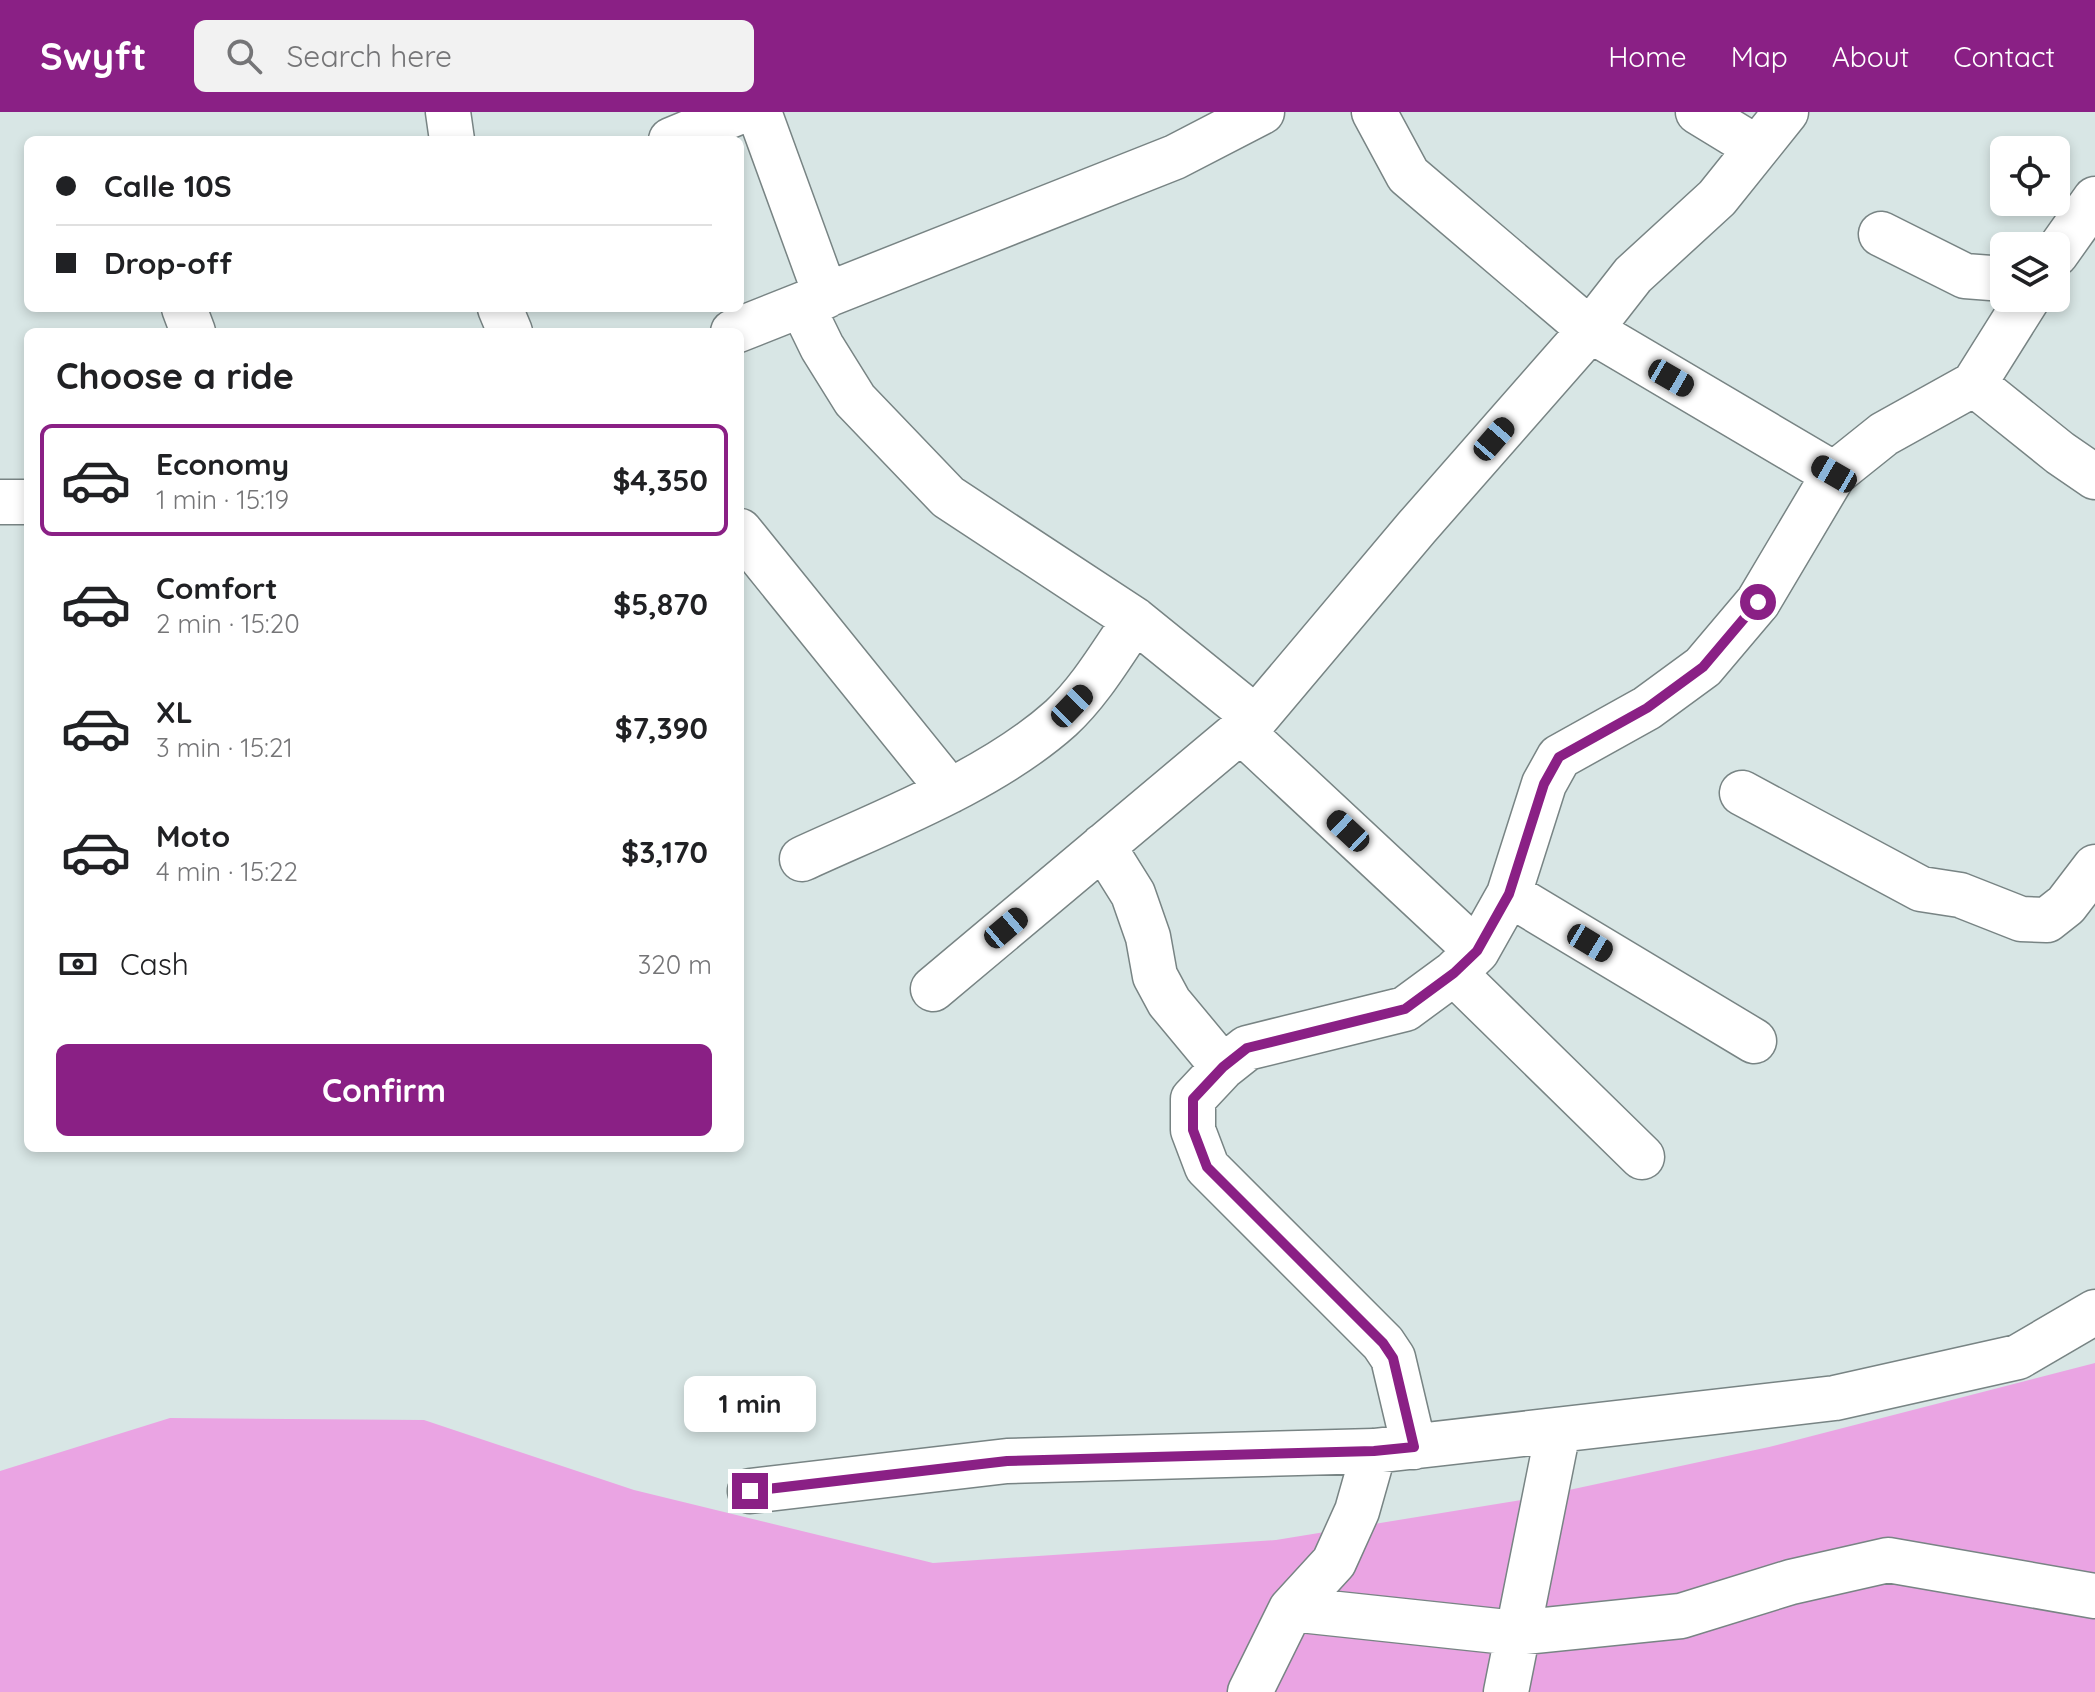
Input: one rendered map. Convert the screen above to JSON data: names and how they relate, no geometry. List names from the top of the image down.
{
  "page": {
    "header": "Swyft",
    "search": "Search here",
    "nav": [
      "Home",
      "Map",
      "About",
      "Contact"
    ],
    "banner": ["Calle 10S", "Drop-off"],
    "heading": "Choose a ride",
    "list": [
      {
        "name": "Economy",
        "note": "1 min · 15:19",
        "value": "$4,350"
      },
      {
        "name": "Comfort",
        "note": "2 min · 15:20",
        "value": "$5,870"
      },
      {
        "name": "XL",
        "note": "3 min · 15:21",
        "value": "$7,390"
      },
      {
        "name": "Moto",
        "note": "4 min · 15:22",
        "value": "$3,170"
      }
    ],
    "pay": ["Cash", "320 m"],
    "buttons": "Confirm",
    "bubble": "1 min"
  }
}
